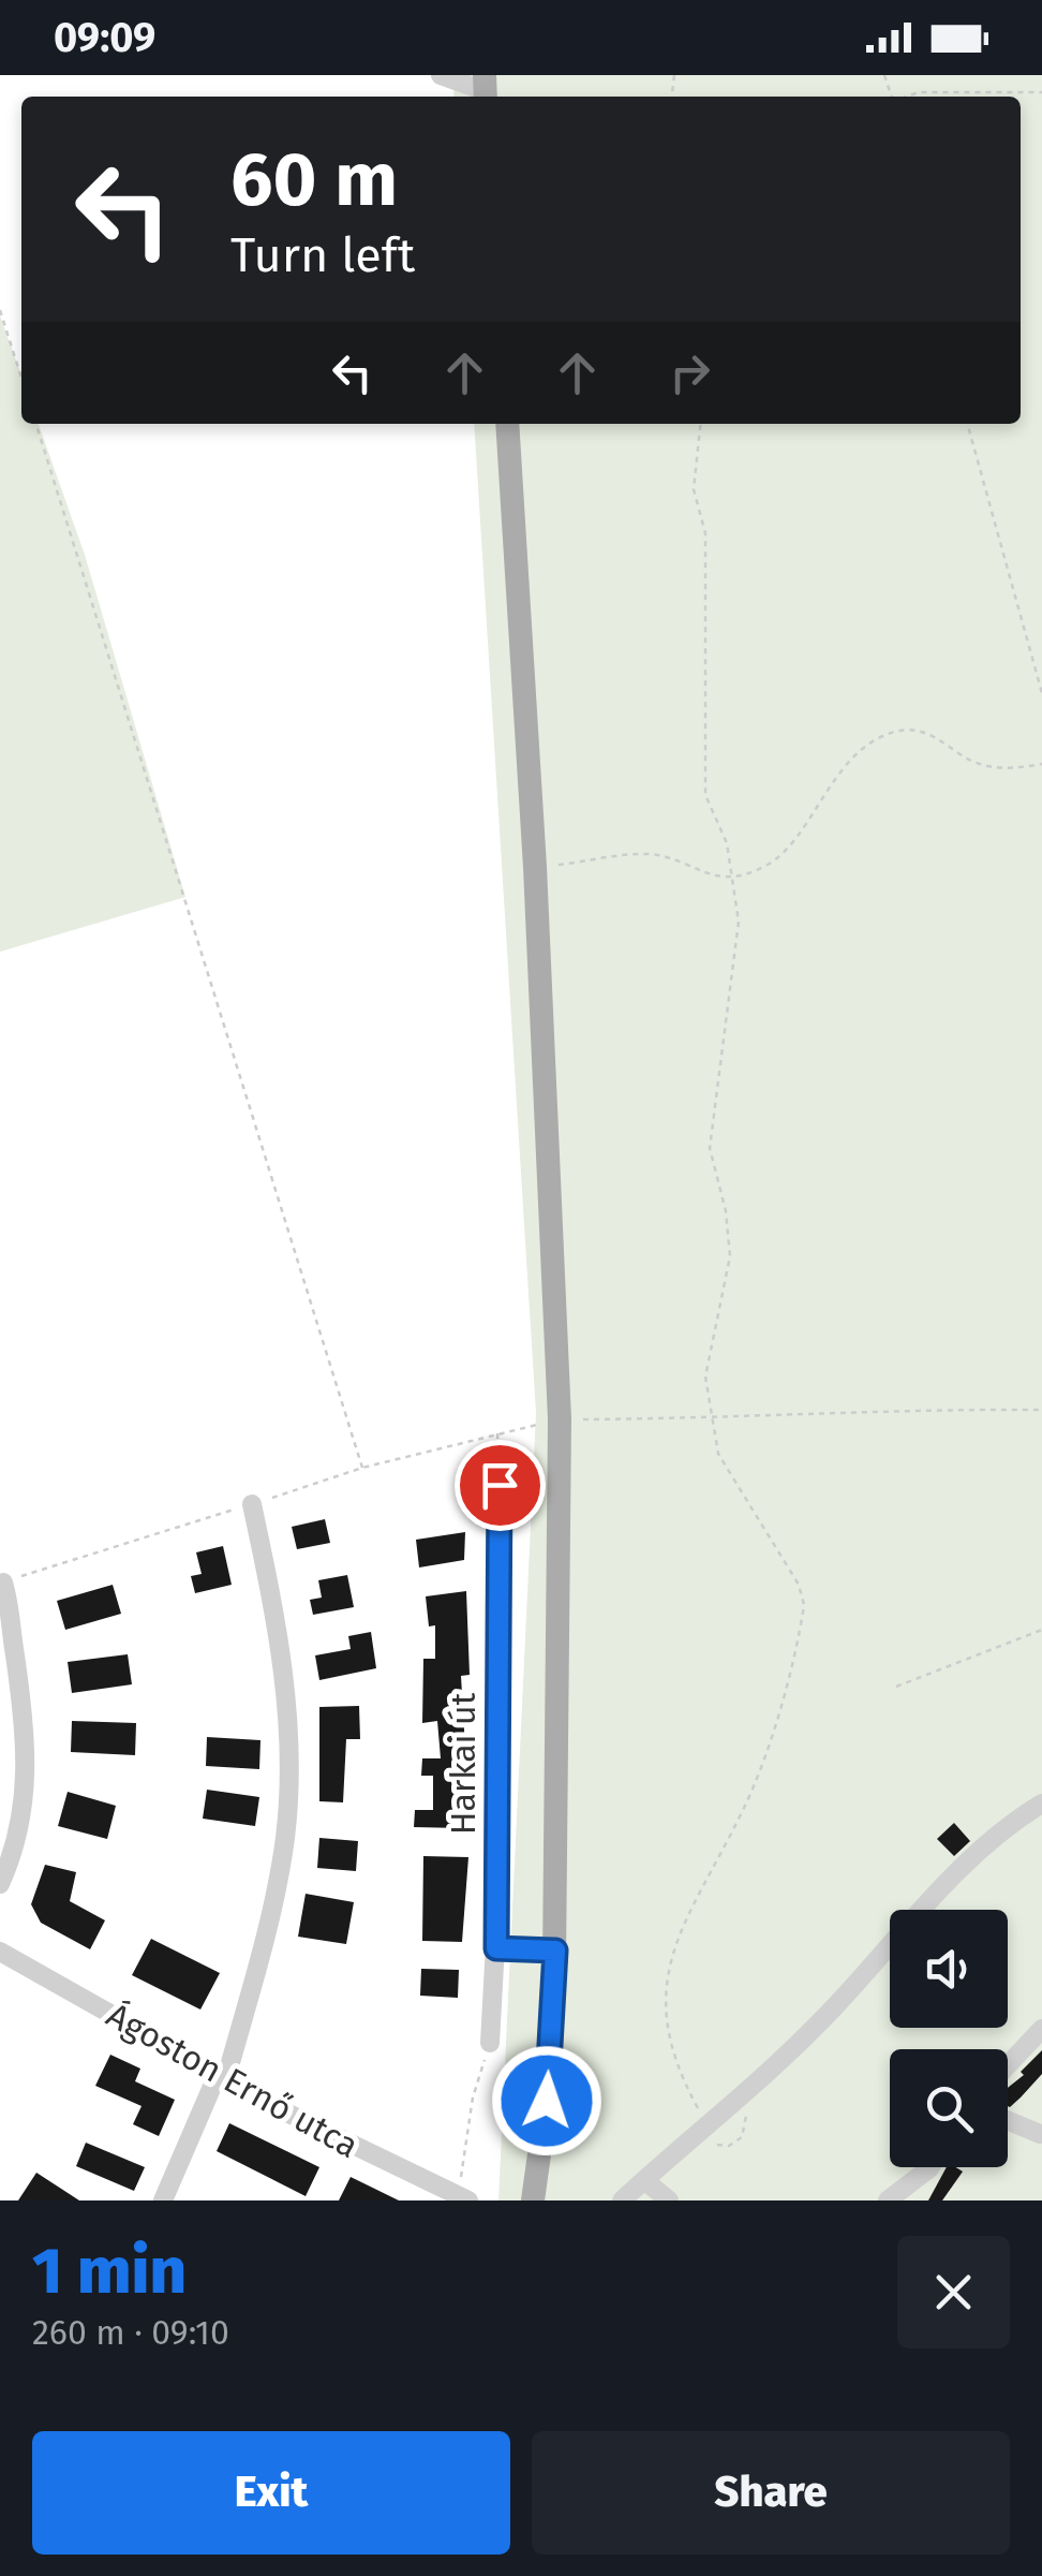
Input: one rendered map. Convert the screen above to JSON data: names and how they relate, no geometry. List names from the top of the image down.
{
  "streets": {
    "street": ["Harkai út", "Ágoston Ernő utca"]
  },
  "page": {
    "status": "09:09",
    "turn": ["60 m", "Turn left"],
    "heading": ["1 min", "260 m · 09:10"],
    "buttons": ["Exit", "Share"]
  }
}
